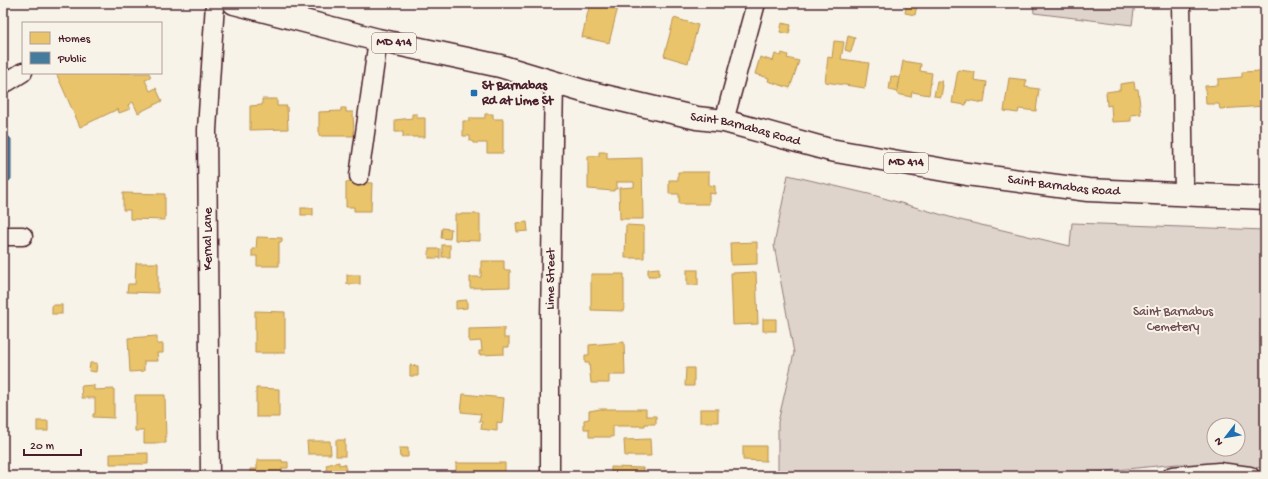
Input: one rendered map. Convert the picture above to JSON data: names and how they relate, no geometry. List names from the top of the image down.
{
  "streets": {
    "main road": ["MD 414", "Saint Barnabas Road"],
    "street": ["Kernal Lane", "Lime Street"]
  },
  "crossings": [
    ["Saint Barnabas Road", "Lime Street"]
  ],
  "parks": ["Saint Barnabus Cemetery"],
  "places": {
    "transit": ["St Barnabas Rd at Lime St"]
  },
  "legend": ["Homes", "Public"],
  "scale_bar": "20 m",
  "north": "bottom left"
}
